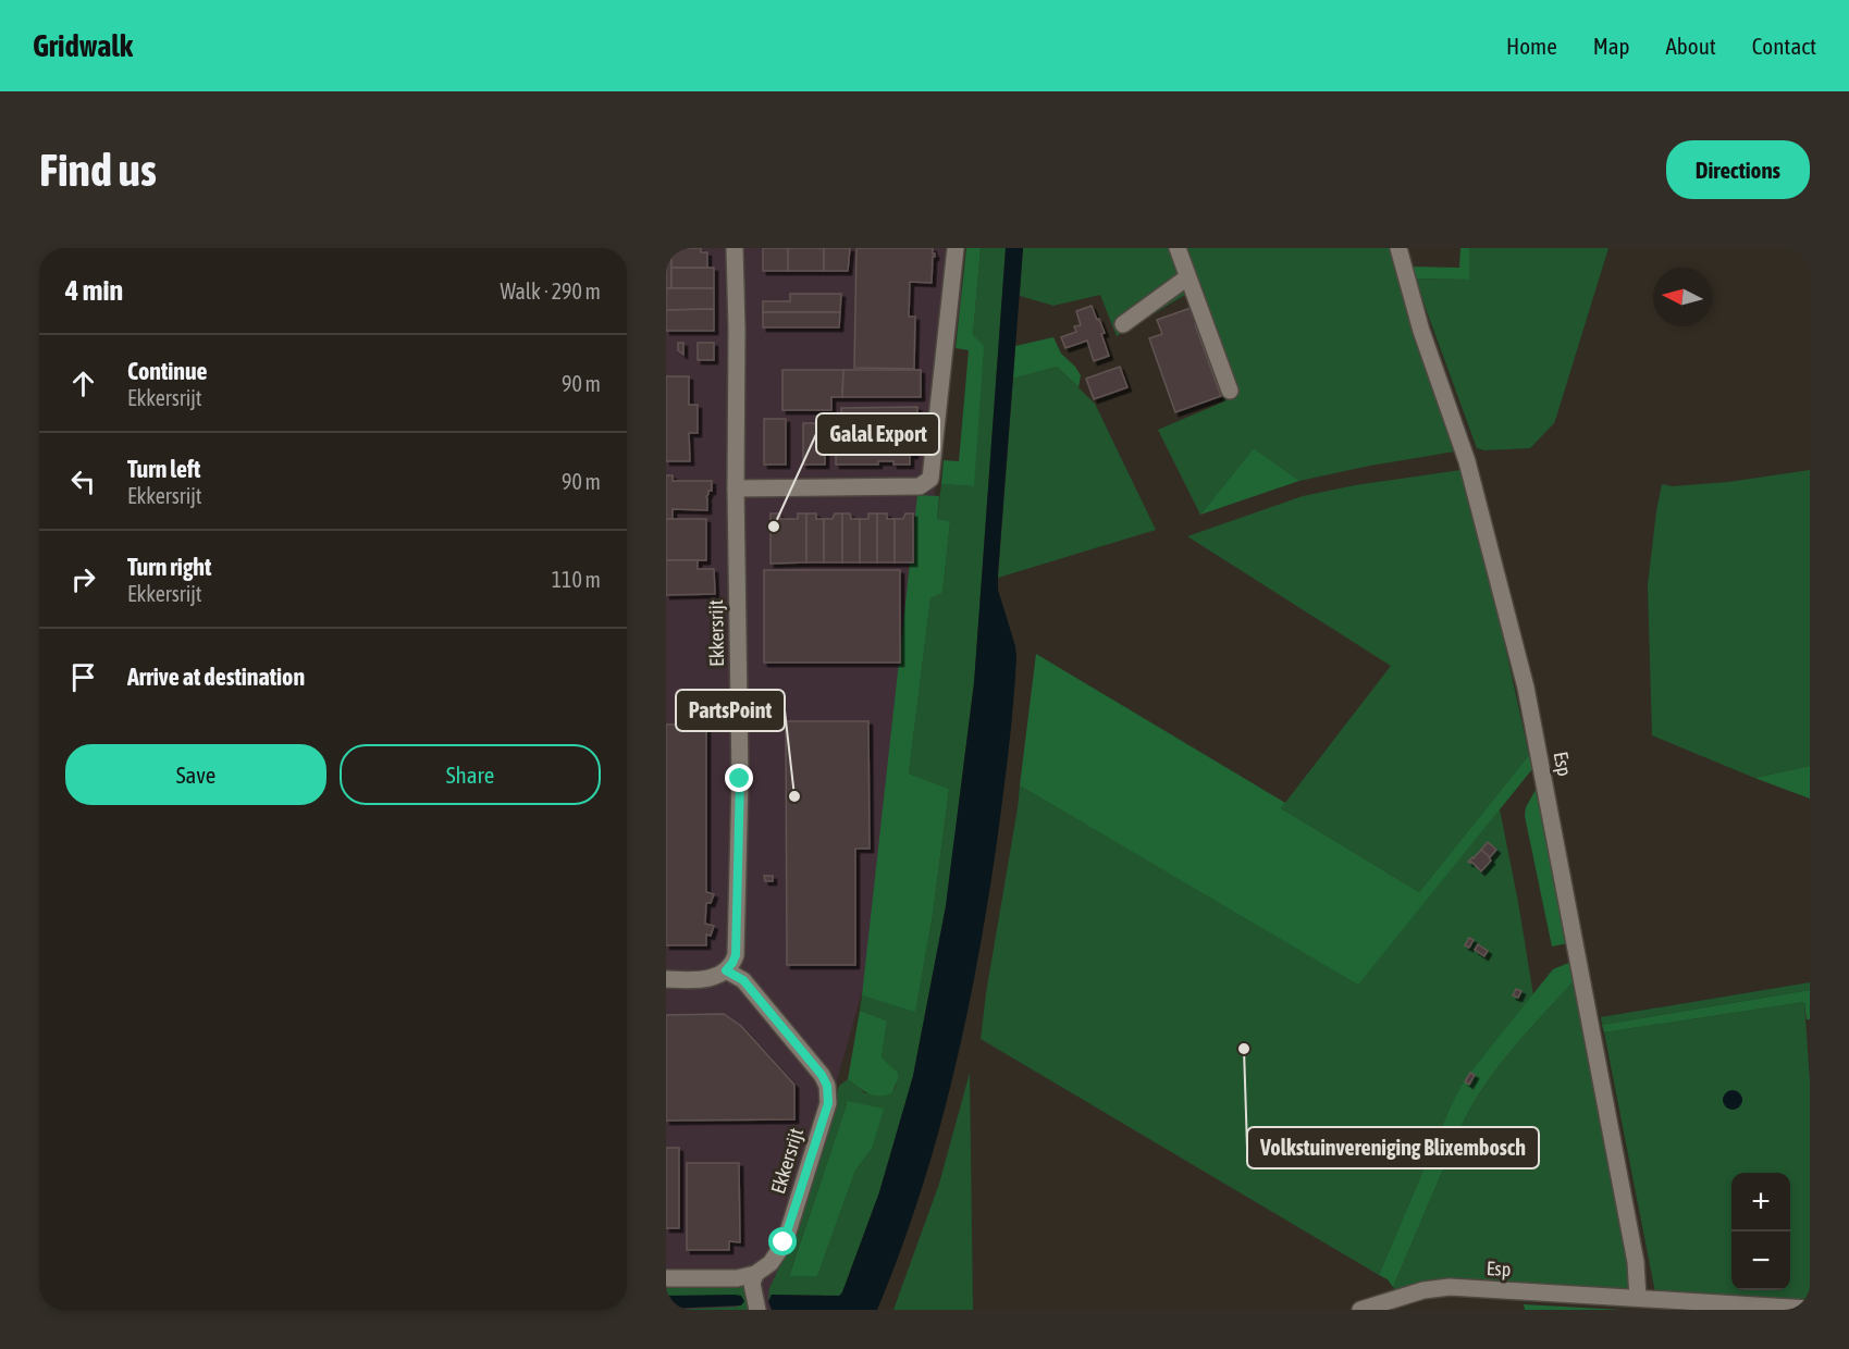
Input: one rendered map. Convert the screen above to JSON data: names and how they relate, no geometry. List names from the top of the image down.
{
  "streets": {
    "street": ["Ekkersrijt", "Esp"]
  },
  "places": ["Galal Export", "PartsPoint", "Volkstuinvereniging Blixembosch"],
  "north": "left",
  "page": {
    "header": "Gridwalk",
    "nav": [
      "Home",
      "Map",
      "About",
      "Contact"
    ],
    "buttons": [
      "Directions",
      ["Save", "Share"]
    ],
    "title": "Find us",
    "heading": ["4 min", "Walk · 290 m"],
    "list": [
      ["Continue", "Ekkersrijt", "90 m"],
      ["Turn left", "Ekkersrijt", "90 m"],
      ["Turn right", "Ekkersrijt", "110 m"],
      "Arrive at destination"
    ],
    "map_buttons": ["+", "−"]
  }
}
